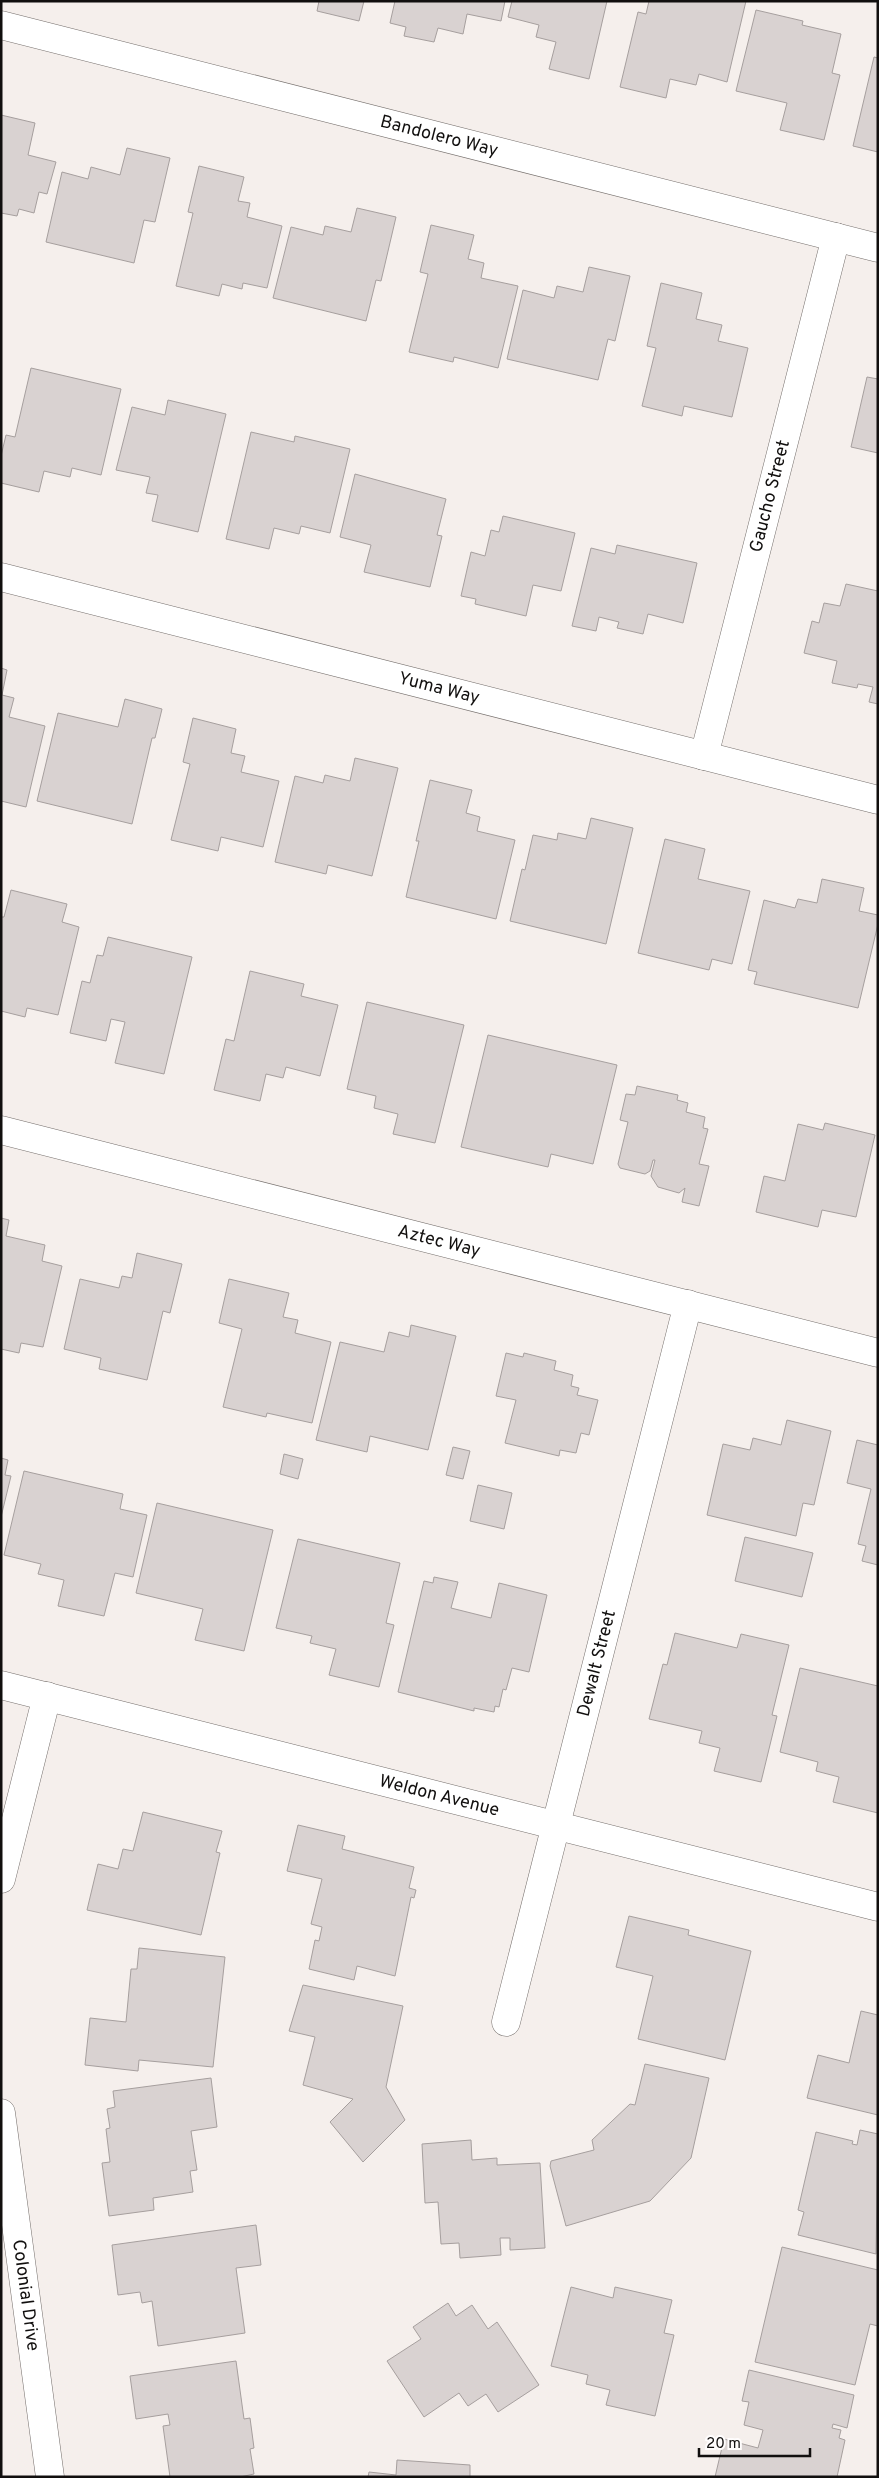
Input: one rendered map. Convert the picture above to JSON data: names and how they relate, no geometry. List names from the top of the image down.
{
  "streets": {
    "street": [
      "Bandolero Way",
      "Gaucho Street",
      "Yuma Way",
      "Aztec Way",
      "Dewalt Street",
      "Weldon Avenue",
      "Colonial Drive"
    ]
  },
  "crossings": [
    ["Bandolero Way", "Gaucho Street"],
    ["Gaucho Street", "Yuma Way"],
    ["Aztec Way", "Dewalt Street"],
    ["Dewalt Street", "Weldon Avenue"]
  ],
  "scale_bar": "20 m"
}
